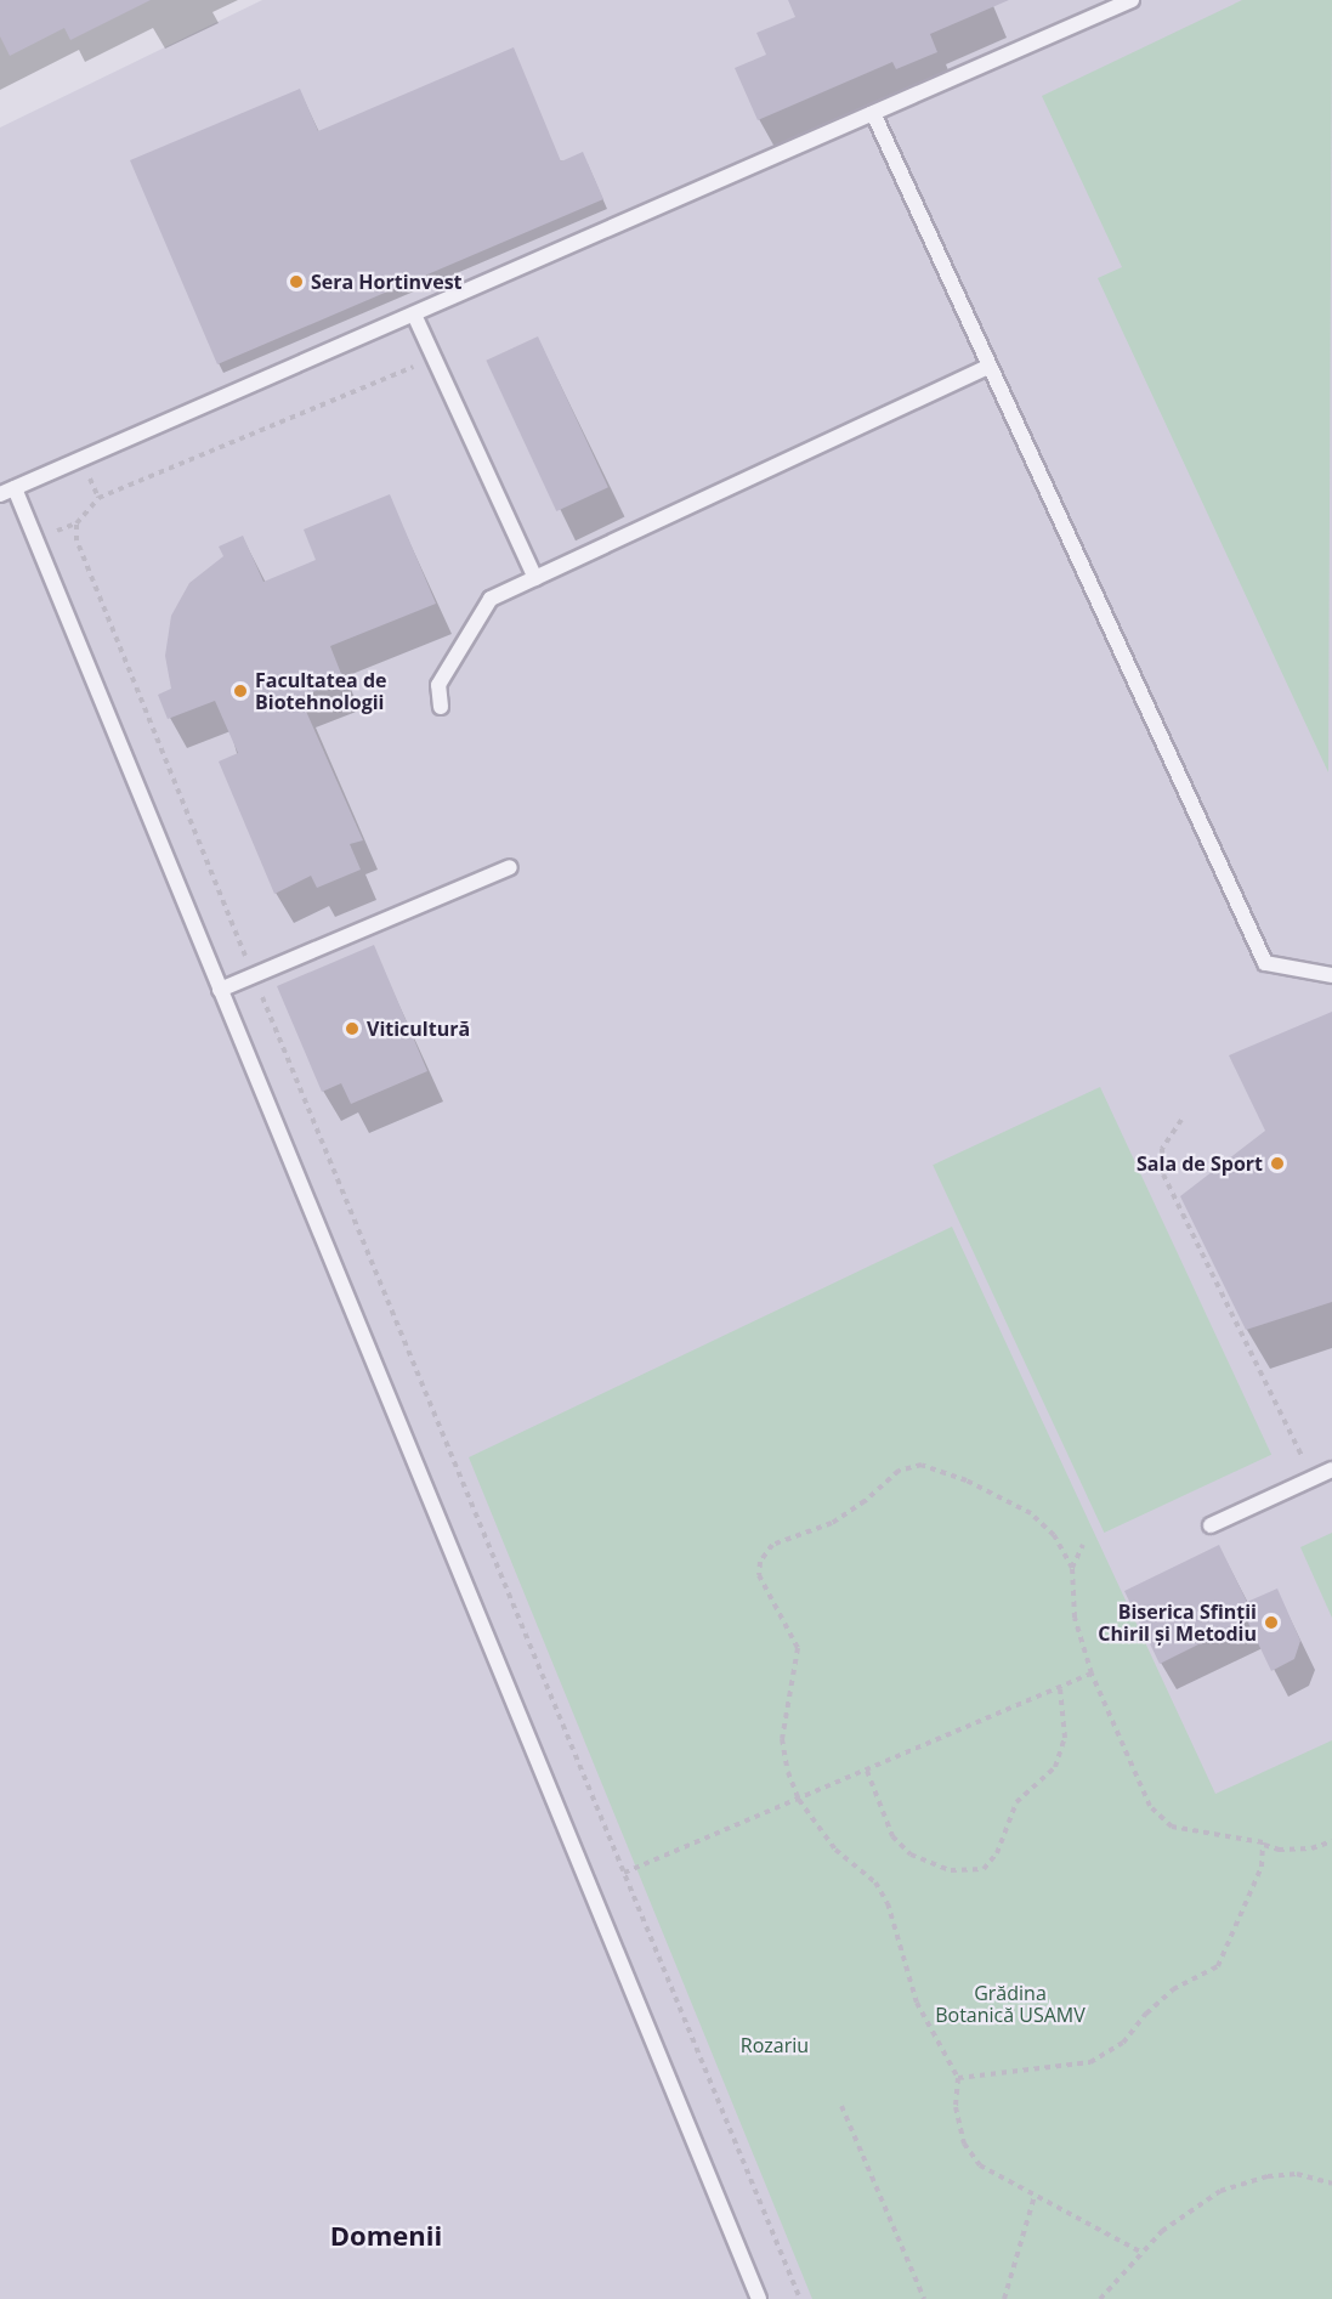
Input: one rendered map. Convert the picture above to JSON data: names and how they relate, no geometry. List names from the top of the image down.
{
  "districts": ["Domenii"],
  "parks": ["Grădina Botanică USAMV", "Rozariu"],
  "places": [
    "Sera Hortinvest",
    "Facultatea de Biotehnologii",
    "Viticultură",
    "Sala de Sport",
    "Biserica Sfinții Chiril și Metodiu"
  ]
}
